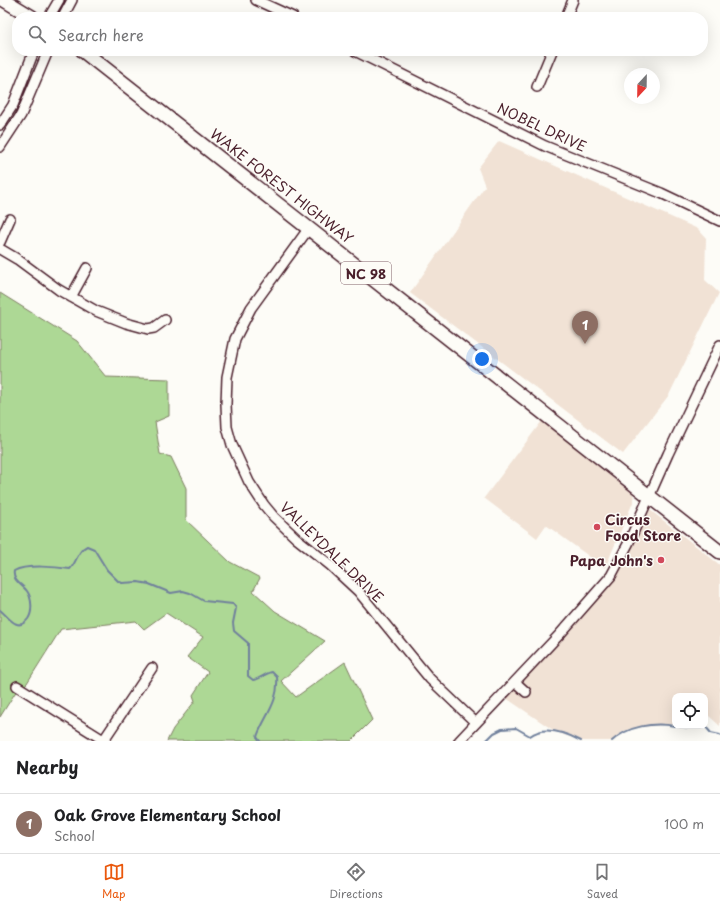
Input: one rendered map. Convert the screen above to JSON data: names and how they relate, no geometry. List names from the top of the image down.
{
  "streets": {
    "highway": ["WAKE FOREST HIGHWAY", "NC 98"],
    "street": ["NOBEL DRIVE", "VALLEYDALE DRIVE"]
  },
  "crossings": [
    ["WAKE FOREST HIGHWAY", "NC 98"],
    ["WAKE FOREST HIGHWAY", "VALLEYDALE DRIVE"]
  ],
  "places": ["Circus Food Store", "Papa John's"],
  "north": "bottom",
  "page": {
    "search": "Search here",
    "pins": "1",
    "heading": "Nearby",
    "list": [
      {
        "mark": "1",
        "name": "Oak Grove Elementary School",
        "note": "School",
        "value": "100 m"
      }
    ],
    "nav": ["Map", "Directions", "Saved"]
  }
}
